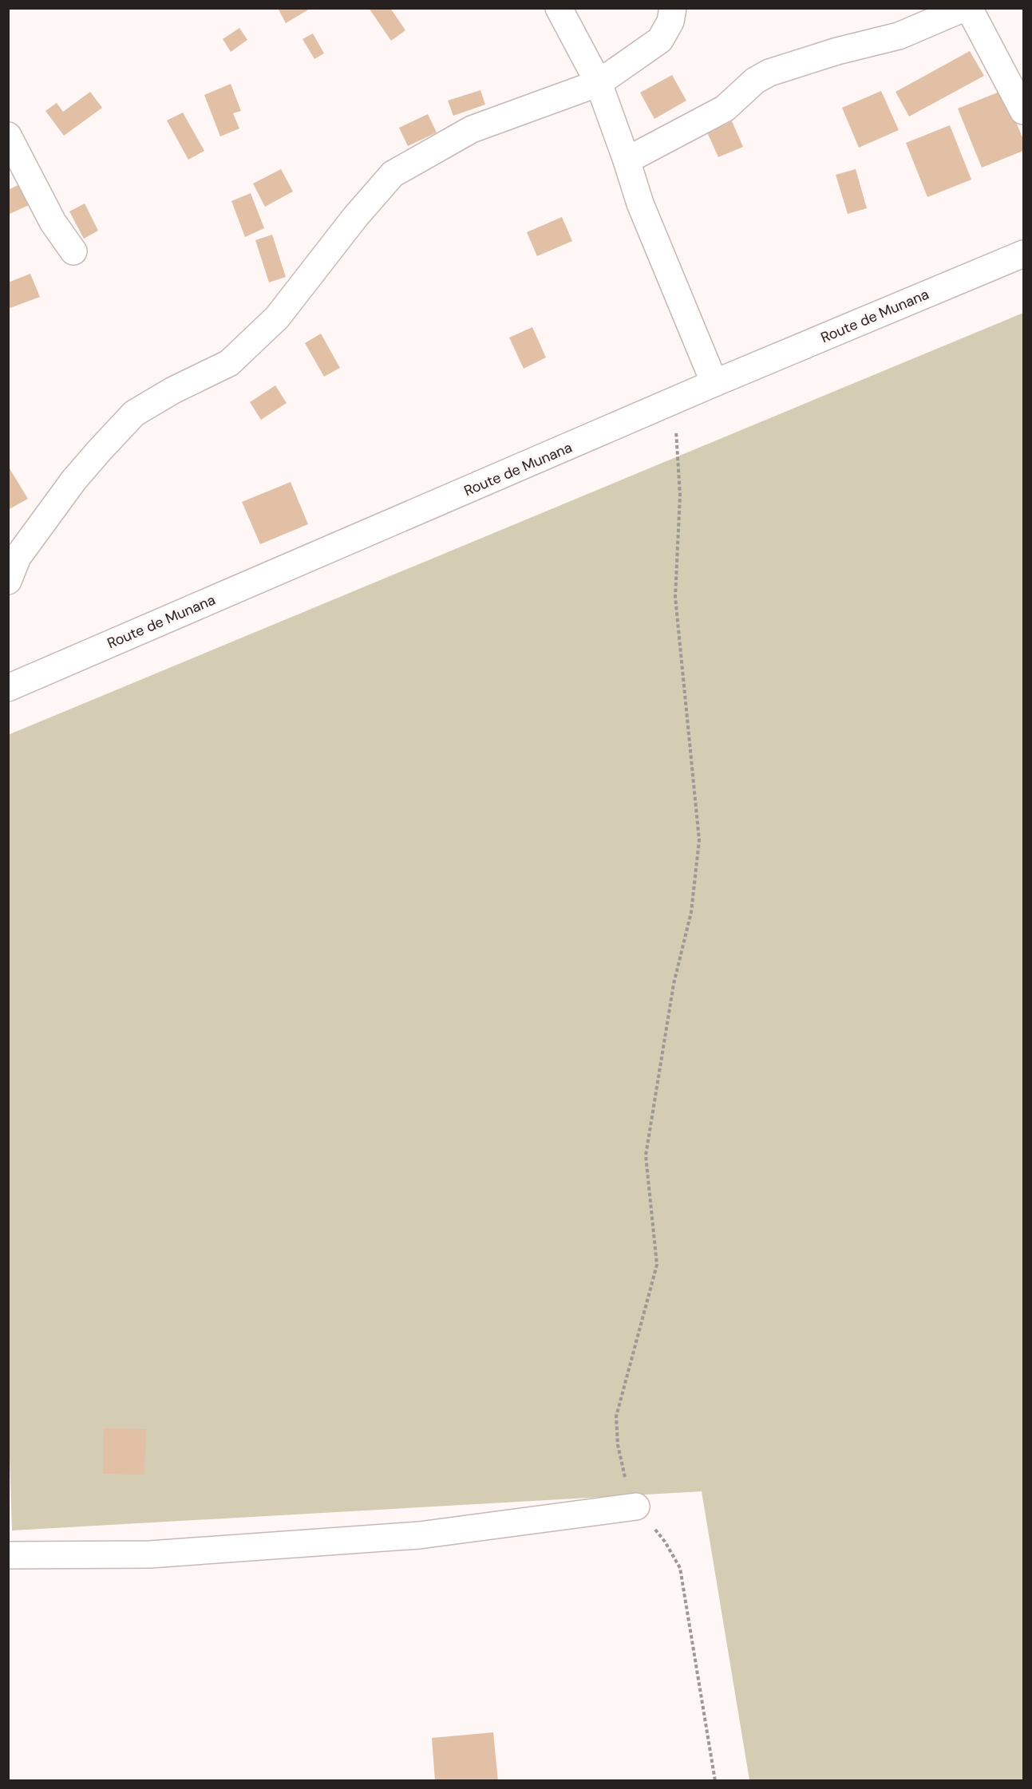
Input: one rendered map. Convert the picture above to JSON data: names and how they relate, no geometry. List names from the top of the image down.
{
  "streets": {
    "street": ["Route de Munana"]
  }
}
